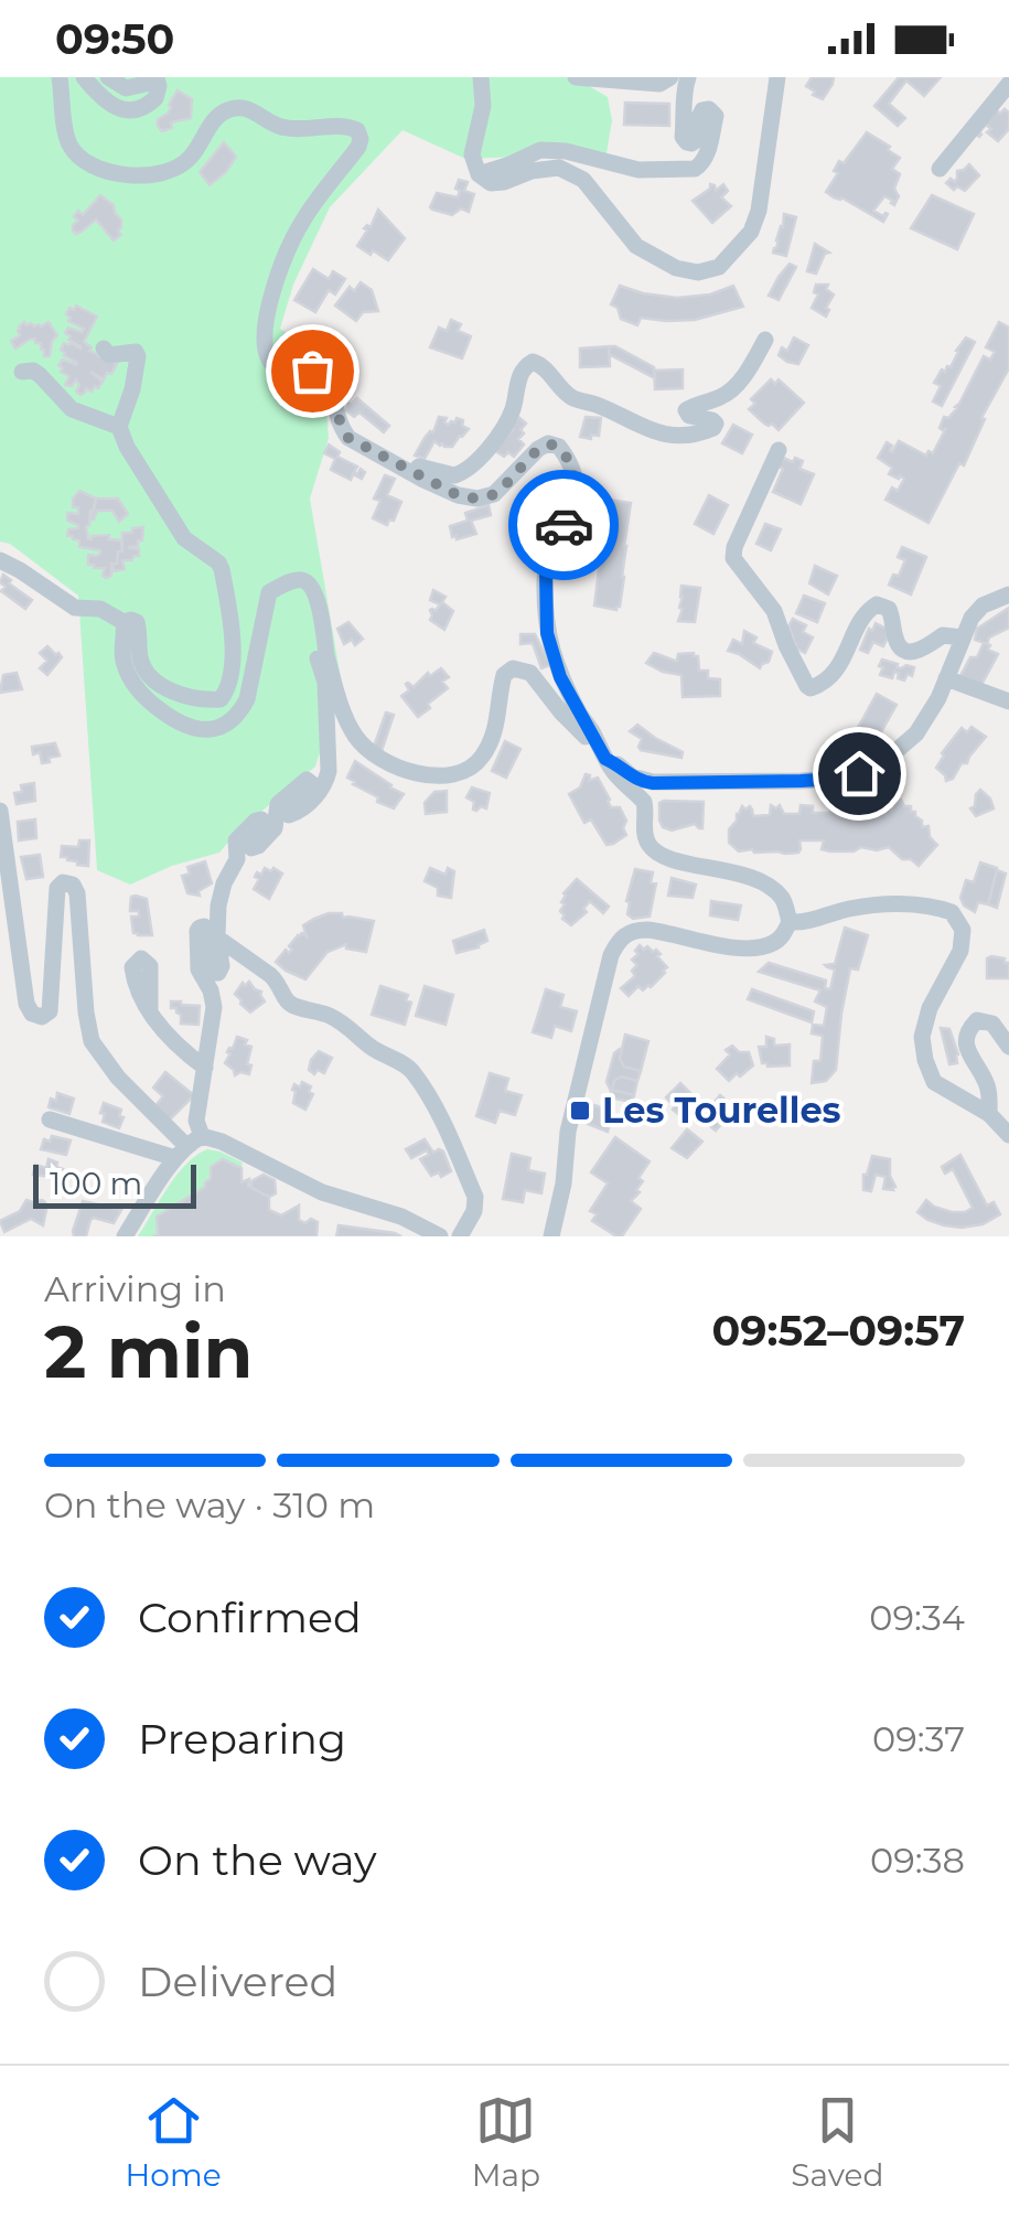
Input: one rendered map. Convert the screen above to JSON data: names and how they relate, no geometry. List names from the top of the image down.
{
  "places": {
    "transit": ["Les Tourelles"]
  },
  "scale_bar": "100 m",
  "page": {
    "status": "09:50",
    "scale": "100 m",
    "heading": ["2 min", "Arriving in", "09:52–09:57"],
    "bar": "On the way · 310 m",
    "list": [
      ["Confirmed", "09:34"],
      ["Preparing", "09:37"],
      ["On the way", "09:38"],
      "Delivered"
    ],
    "tabs": ["Home", "Map", "Saved"]
  }
}
